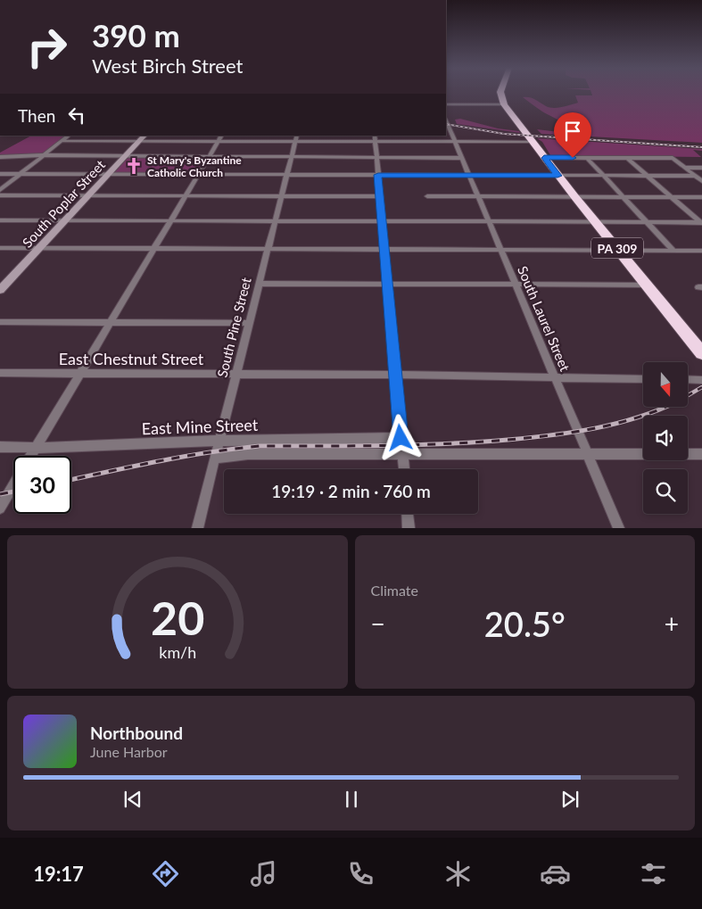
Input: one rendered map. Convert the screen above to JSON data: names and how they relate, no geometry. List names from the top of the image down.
{
  "streets": {
    "highway": ["PA 309"],
    "main road": ["South Poplar Street"],
    "street": [
      "South Laurel Street",
      "South Pine Street",
      "East Chestnut Street",
      "East Mine Street"
    ]
  },
  "crossings": [
    ["South Laurel Street", "East Chestnut Street"],
    ["South Laurel Street", "East Mine Street"],
    ["South Pine Street", "East Chestnut Street"],
    ["South Pine Street", "East Mine Street"]
  ],
  "places": {
    "church": ["St Mary's Byzantine Catholic Church"]
  },
  "north": "bottom",
  "page": {
    "turn": ["390 m", "West Birch Street"],
    "then": "Then",
    "limit": "30",
    "trip": "19:19 · 2 min · 760 m",
    "tile": "Climate",
    "heat": ["−", "20.5°", "+"],
    "song": ["Northbound", "June Harbor"],
    "tabs": "19:17",
    "gauge": ["20", "km/h"]
  }
}
